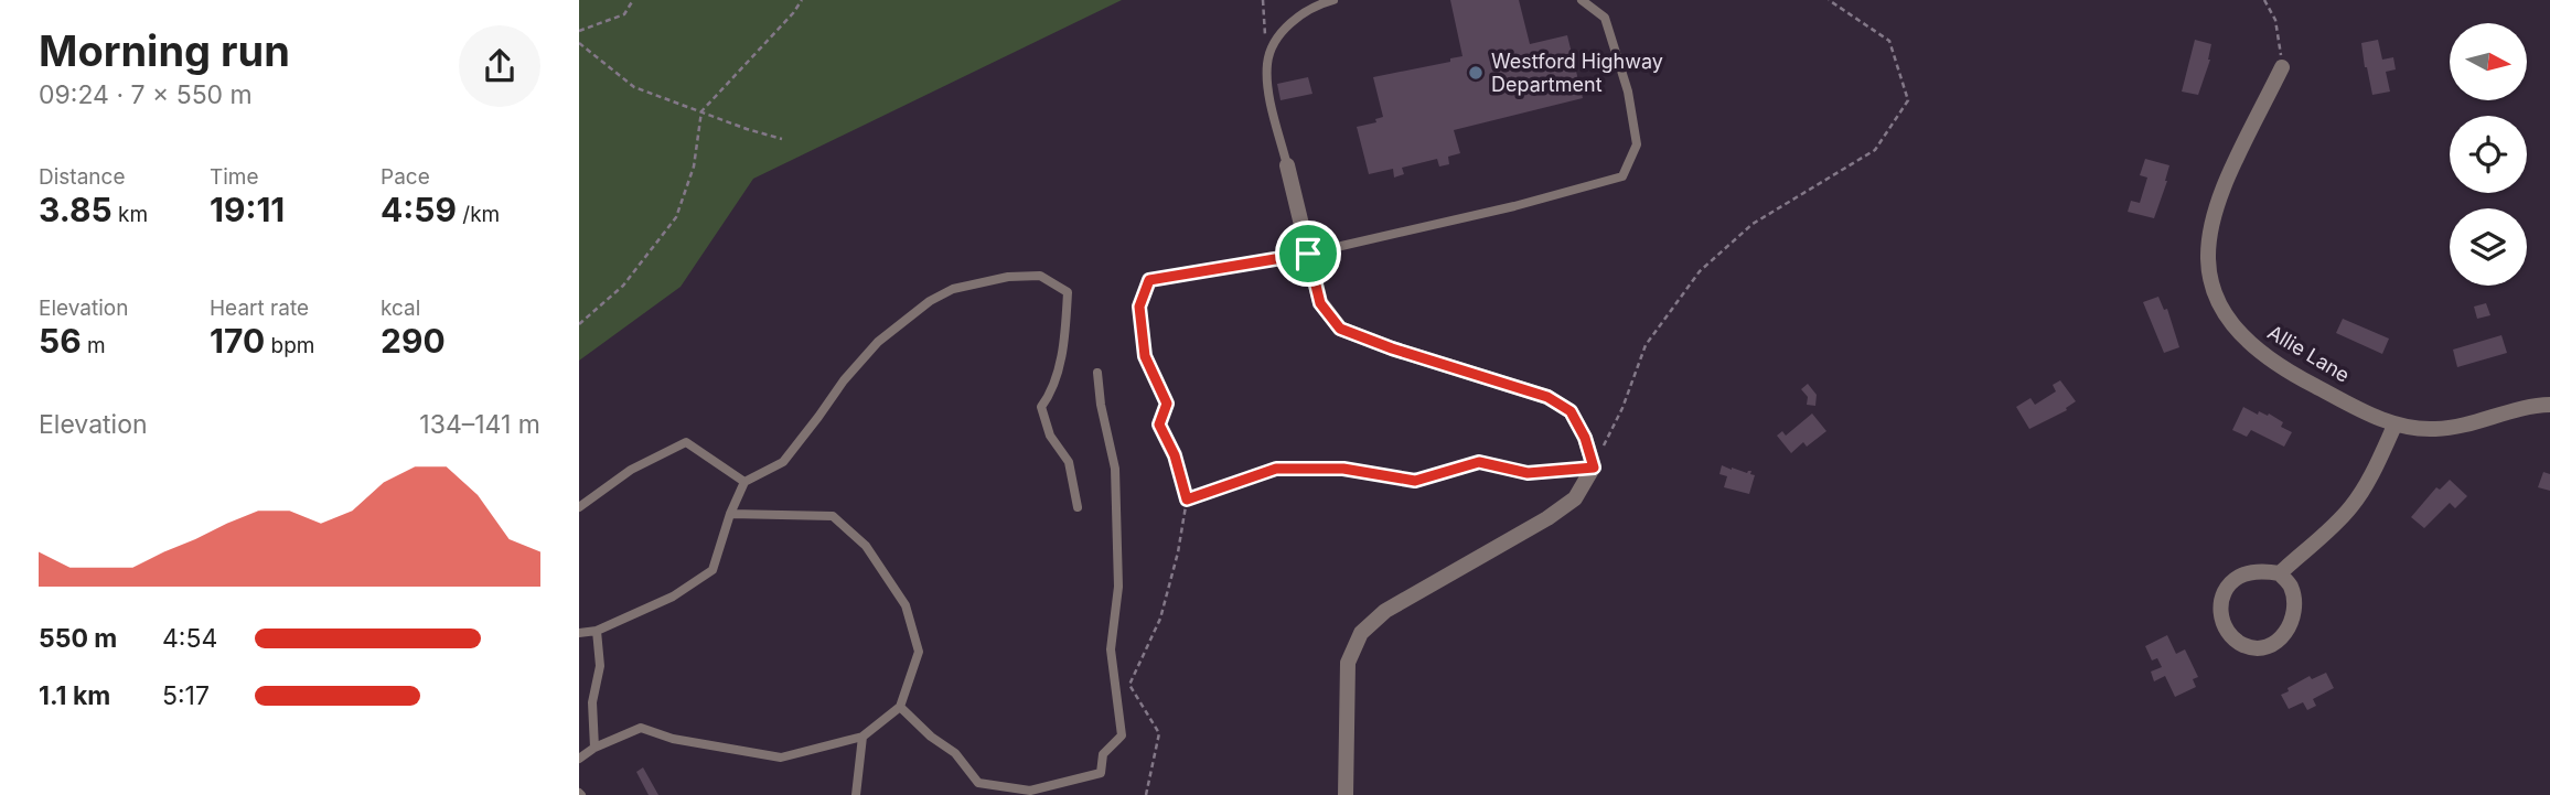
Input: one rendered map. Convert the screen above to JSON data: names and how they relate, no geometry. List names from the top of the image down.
{
  "streets": {
    "street": ["Allie Lane"]
  },
  "places": ["Westford Highway Department"],
  "north": "right",
  "page": {
    "heading": ["Morning run", "09:24 · 7 × 550 m"],
    "stats": [
      ["Distance", "3.85 km"],
      ["Time", "19:11"],
      ["Pace", "4:59 /km"],
      ["Elevation", "56 m"],
      ["Heart rate", "170 bpm"],
      ["kcal", "290"]
    ],
    "chart": ["Elevation", "134–141 m"],
    "list": [
      {
        "name": "550 m",
        "note": "4:54"
      },
      {
        "name": "1.1 km",
        "note": "5:17"
      }
    ]
  }
}
